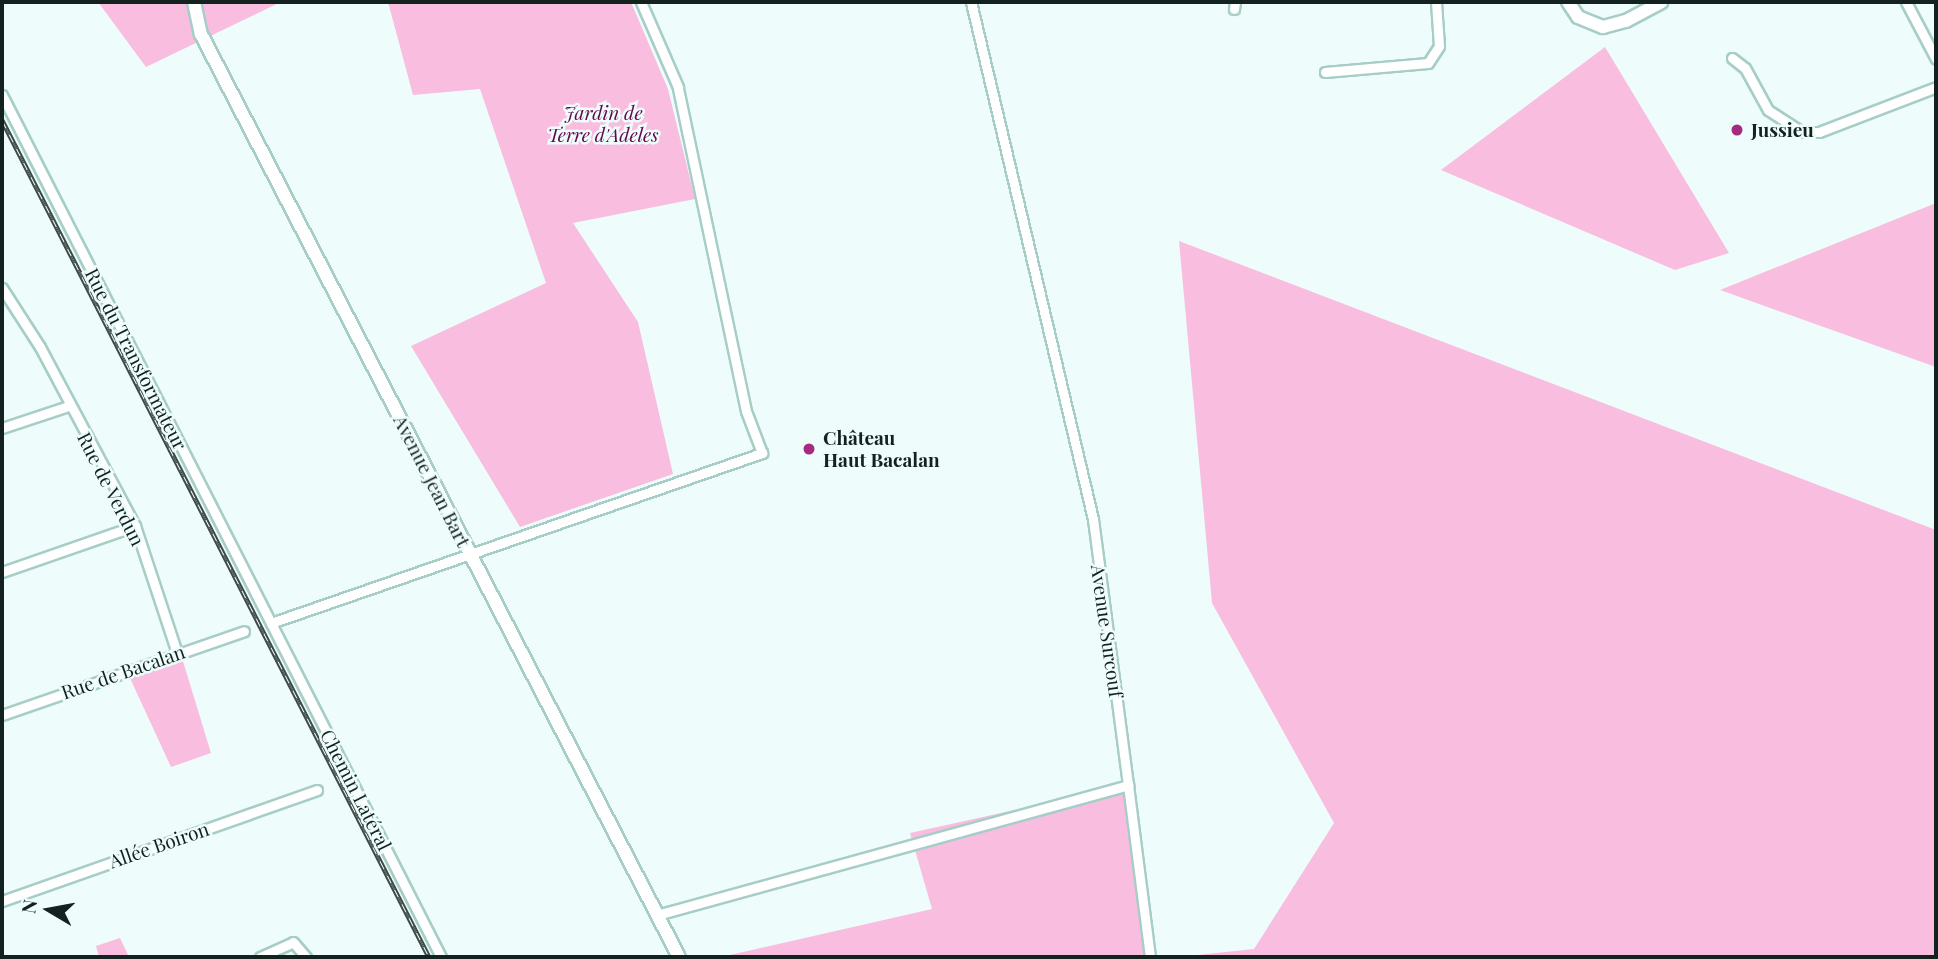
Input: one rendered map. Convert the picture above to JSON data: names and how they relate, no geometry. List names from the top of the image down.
{
  "streets": {
    "street": [
      "Rue du Transformateur",
      "Avenue Jean Bart",
      "Rue de Verdun",
      "Avenue Surcouf",
      "Rue de Bacalan",
      "Chemin Latéral",
      "Allée Boiron"
    ]
  },
  "crossings": [
    ["Rue du Transformateur", "Chemin Latéral"],
    ["Rue de Verdun", "Rue de Bacalan"]
  ],
  "parks": ["Jardin de Terre d'Adeles"],
  "places": ["Jussieu", "Château Haut Bacalan"],
  "north": "left"
}
